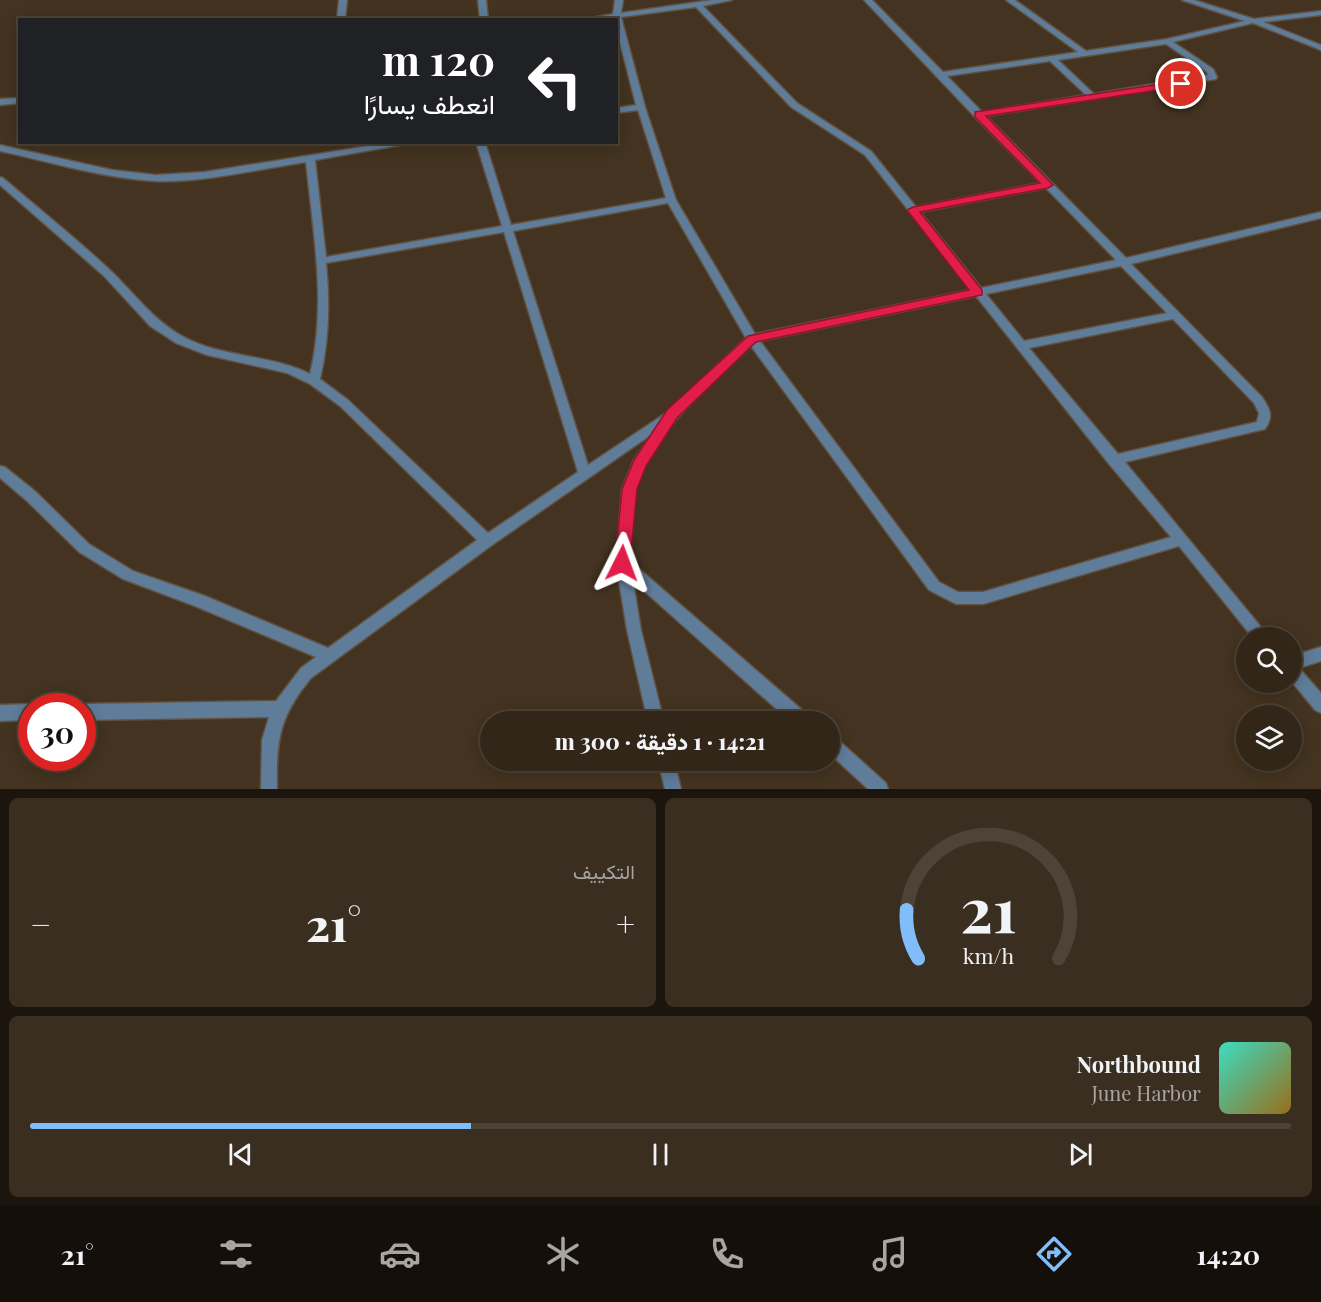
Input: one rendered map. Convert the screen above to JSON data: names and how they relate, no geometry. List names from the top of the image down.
{
  "page": {
    "turn": ["120 m", "انعطف يسارًا"],
    "limit": "30",
    "trip": "14:21 · 1 دقيقة · 300 m",
    "tile": "التكييف",
    "heat": ["−", "21°", "+"],
    "song": ["Northbound", "June Harbor"],
    "tabs": ["14:20", "21°"],
    "gauge": ["21", "km/h"]
  }
}
